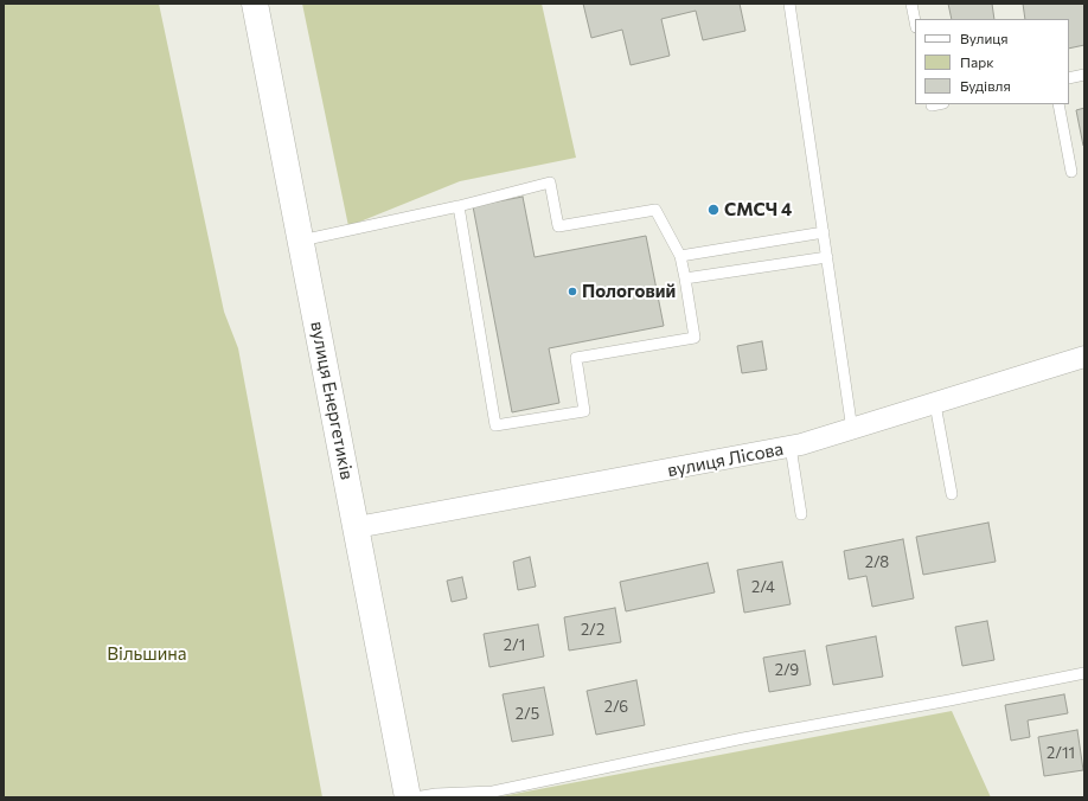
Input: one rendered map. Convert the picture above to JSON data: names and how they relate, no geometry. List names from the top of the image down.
{
  "streets": {
    "main road": ["вулиця Енергетиків"],
    "street": ["вулиця Лісова"]
  },
  "crossings": [
    ["вулиця Енергетиків", "вулиця Лісова"]
  ],
  "parks": ["Вільшина"],
  "places": ["СМСЧ 4", "Пологовий"],
  "house_numbers": [
    "2/8",
    "2/4",
    "2/2",
    "2/1",
    "2/9",
    "2/6",
    "2/5",
    "2/11"
  ],
  "legend": ["Вулиця", "Парк", "Будівля"]
}
